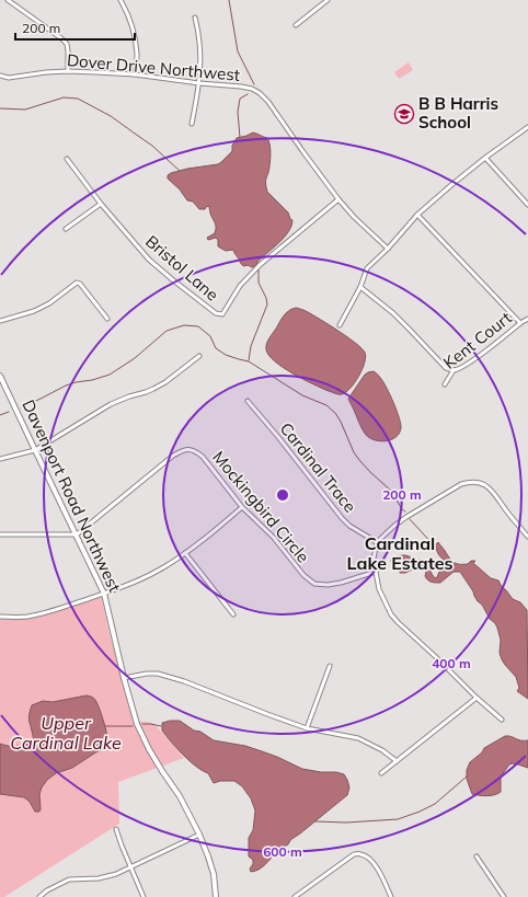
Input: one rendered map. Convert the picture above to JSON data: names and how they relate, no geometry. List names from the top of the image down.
{
  "streets": {
    "street": [
      "Dover Drive Northwest",
      "Bristol Lane",
      "Kent Court",
      "Cardinal Trace",
      "Davenport Road Northwest",
      "Mockingbird Circle"
    ]
  },
  "crossings": [
    ["Dover Drive Northwest", "Bristol Lane"],
    ["Davenport Road Northwest", "Mockingbird Circle"]
  ],
  "districts": ["Cardinal Lake Estates"],
  "water": ["Upper Cardinal Lake"],
  "places": {
    "school or university": ["B B Harris School"]
  },
  "scale_bar": "200 m",
  "rings": ["200 m", "400 m", "600 m"]
}
